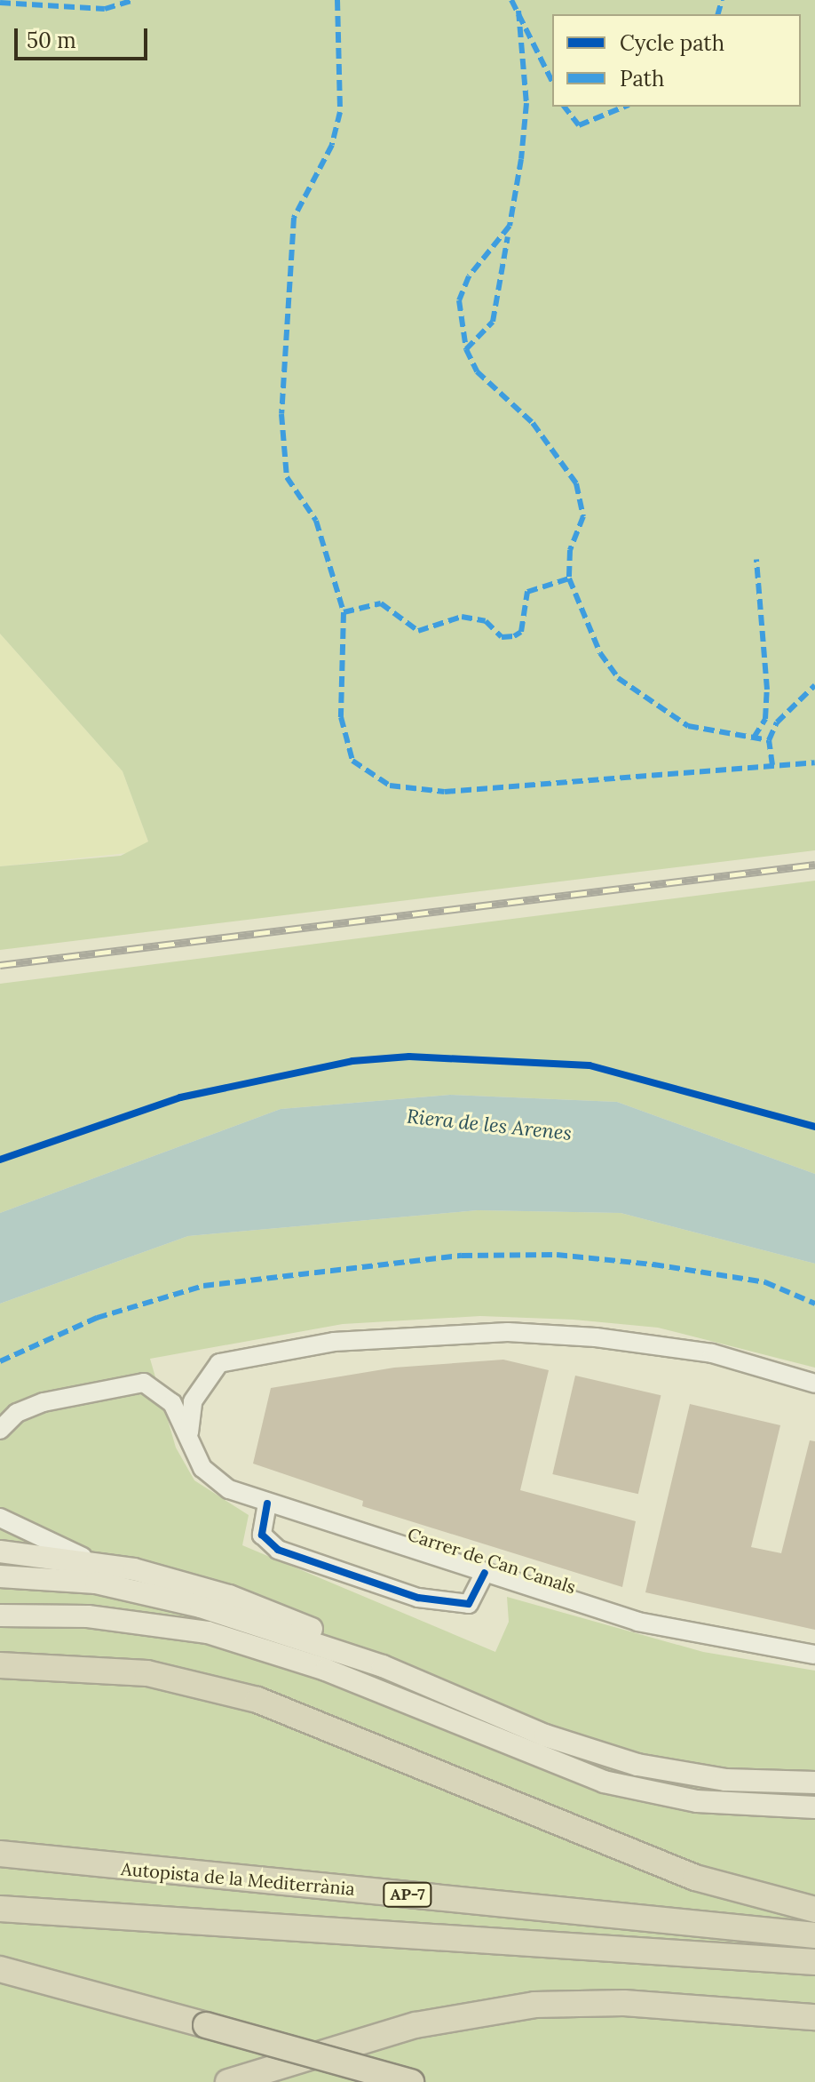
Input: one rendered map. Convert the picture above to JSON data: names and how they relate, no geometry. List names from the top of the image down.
{
  "streets": {
    "highway": ["Autopista de la Mediterrània", "AP-7"],
    "street": ["Carrer de Can Canals"]
  },
  "water": ["Riera de les Arenes"],
  "legend": ["Cycle path", "Path"],
  "scale_bar": "50 m"
}
